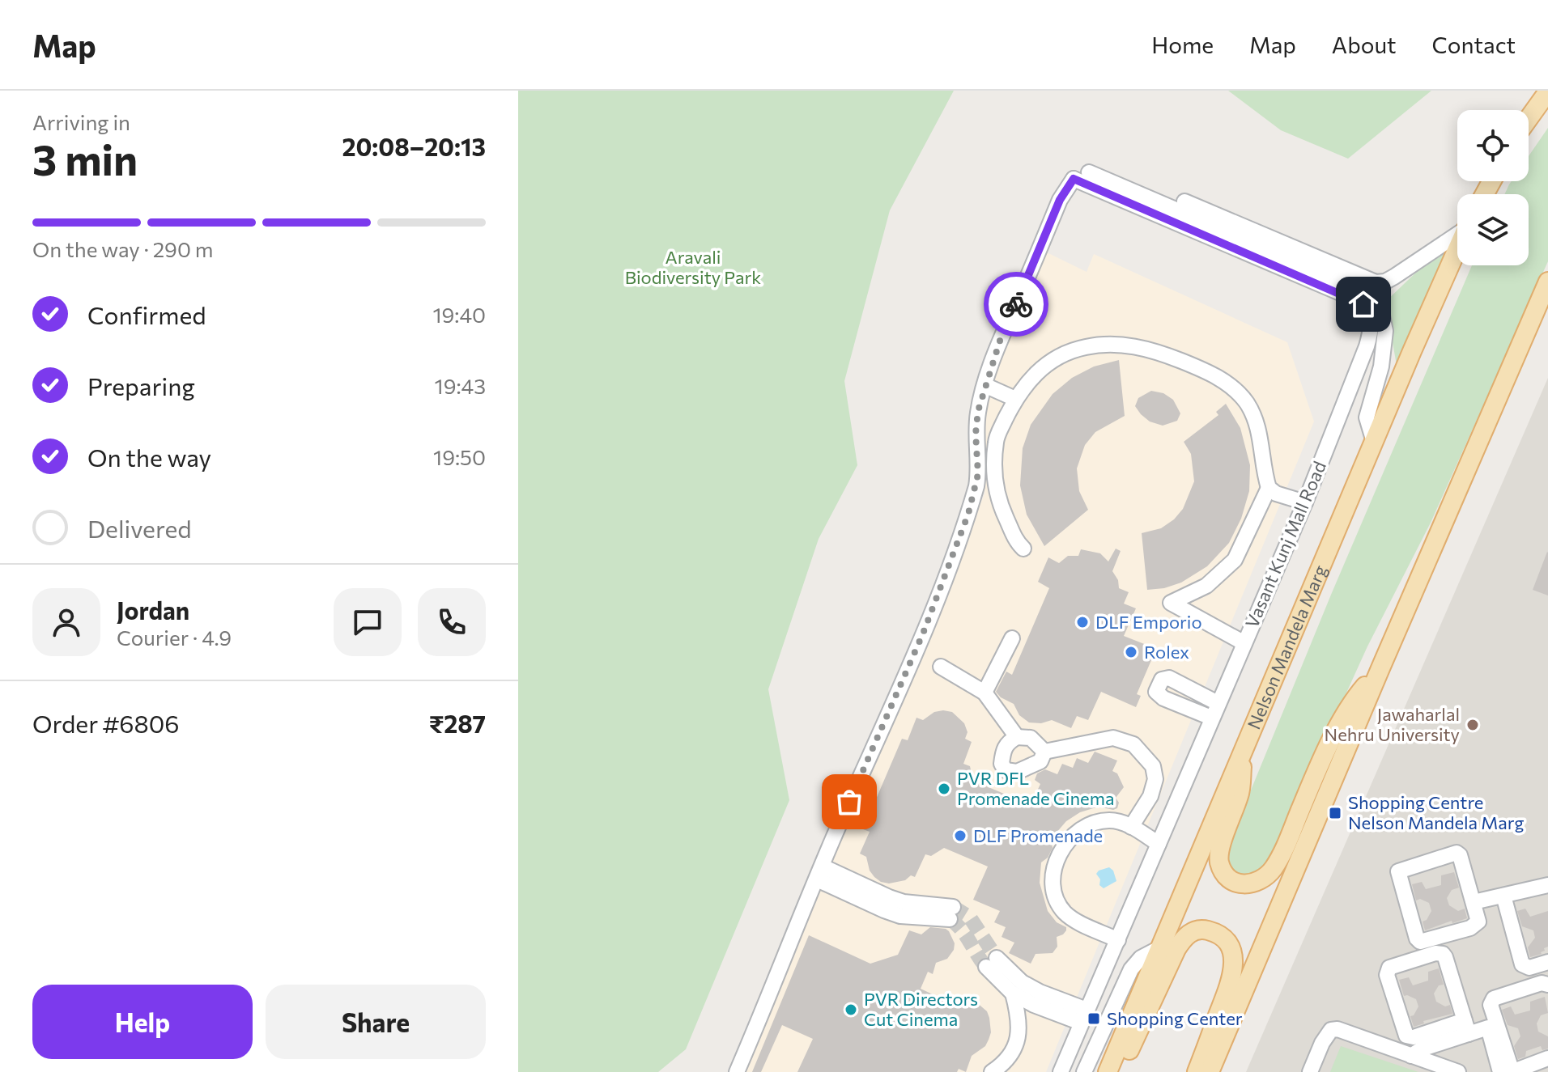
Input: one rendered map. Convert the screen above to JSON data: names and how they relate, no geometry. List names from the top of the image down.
{
  "streets": {
    "main road": ["Nelson Mandela Marg"],
    "lane": ["Vasant Kunj Mall Road"]
  },
  "parks": ["Aravali Biodiversity Park"],
  "places": {
    "other": [
      "DLF Emporio",
      "Rolex",
      "Jawaharlal Nehru University",
      "PVR DFL Promenade Cinema",
      "DLF Promenade",
      "PVR Directors Cut Cinema"
    ],
    "transit": ["Shopping Centre Nelson Mandela Marg", "Shopping Center"]
  },
  "page": {
    "header": "Map",
    "nav": [
      "Home",
      "Map",
      "About",
      "Contact"
    ],
    "heading": ["3 min", "Arriving in", "20:08–20:13"],
    "panel": [
      "Jordan",
      "Courier · 4.9",
      "Order #6806",
      "₹287"
    ],
    "bar": "On the way · 290 m",
    "list": [
      ["Confirmed", "19:40"],
      ["Preparing", "19:43"],
      ["On the way", "19:50"],
      "Delivered"
    ],
    "buttons": ["Help", "Share"]
  }
}
